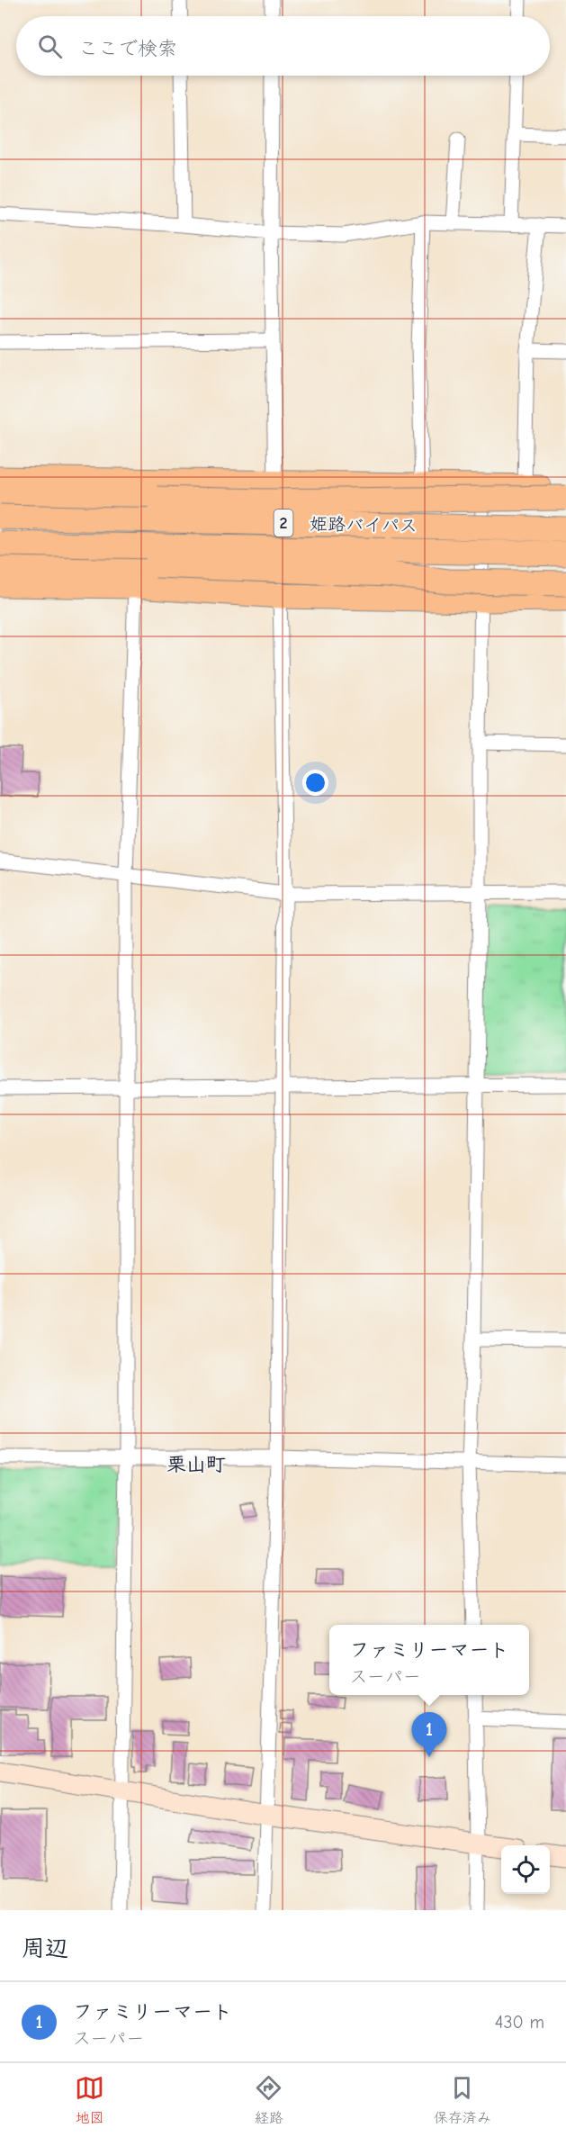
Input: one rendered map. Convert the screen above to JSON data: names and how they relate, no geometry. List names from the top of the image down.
{
  "streets": {
    "highway": ["2", "姫路バイパス"]
  },
  "districts": ["栗山町"],
  "page": {
    "search": "ここで検索",
    "popup": ["ファミリーマート", "スーパー"],
    "pins": "1",
    "heading": "周辺",
    "list": [
      {
        "mark": "1",
        "name": "ファミリーマート",
        "note": "スーパー",
        "value": "430 m"
      }
    ],
    "nav": ["地図", "経路", "保存済み"]
  }
}
